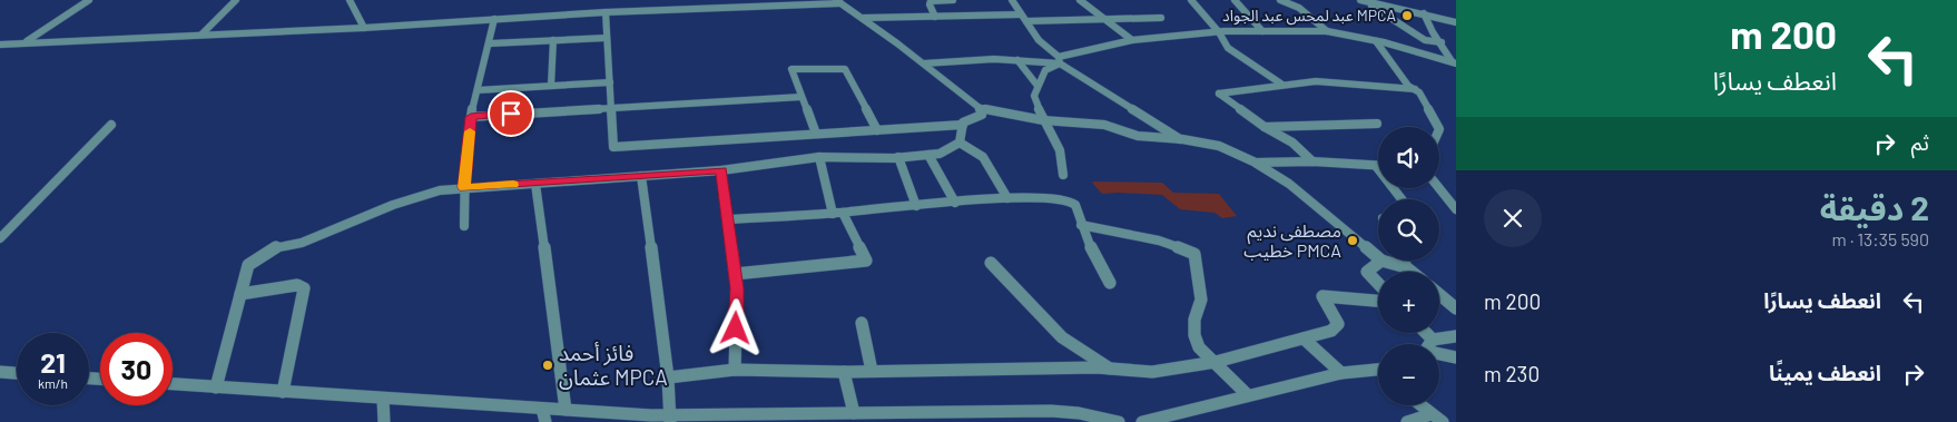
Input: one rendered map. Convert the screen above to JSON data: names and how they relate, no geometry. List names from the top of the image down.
{
  "places": ["عبد لمحس عبد الجواد MPCA", "مصطفى نديم خطيب PMCA", "فائز أحمد عثمان MPCA"],
  "page": {
    "turn": ["200 m", "انعطف يسارًا"],
    "then": "ثم",
    "map_buttons": ["+", "−"],
    "heading": ["2 دقيقة", "590 m · 13:35"],
    "list": [
      {
        "name": "انعطف يسارًا",
        "value": "200 m"
      },
      {
        "name": "انعطف يمينًا",
        "value": "230 m"
      }
    ],
    "speed": "21 km/h",
    "limit": "30"
  }
}
